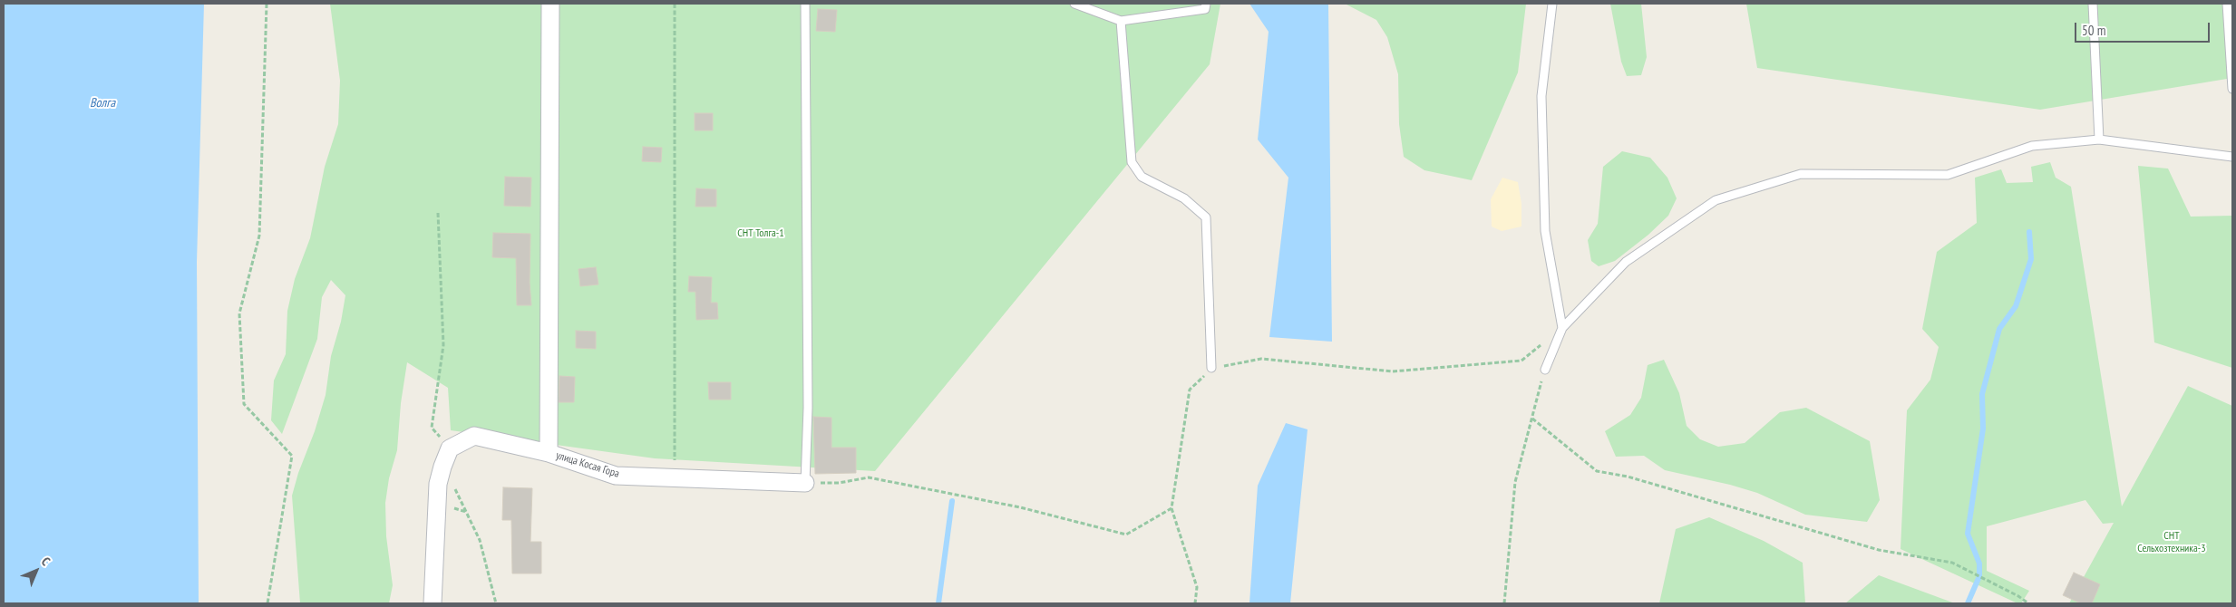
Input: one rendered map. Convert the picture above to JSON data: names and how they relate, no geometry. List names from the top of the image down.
{
  "streets": {
    "street": ["улица Косая Гора"]
  },
  "water": ["Волга"],
  "parks": ["СНТ Толга-1", "СНТ Сельхозтехника-3"],
  "scale_bar": "50 m",
  "north": "top right"
}
